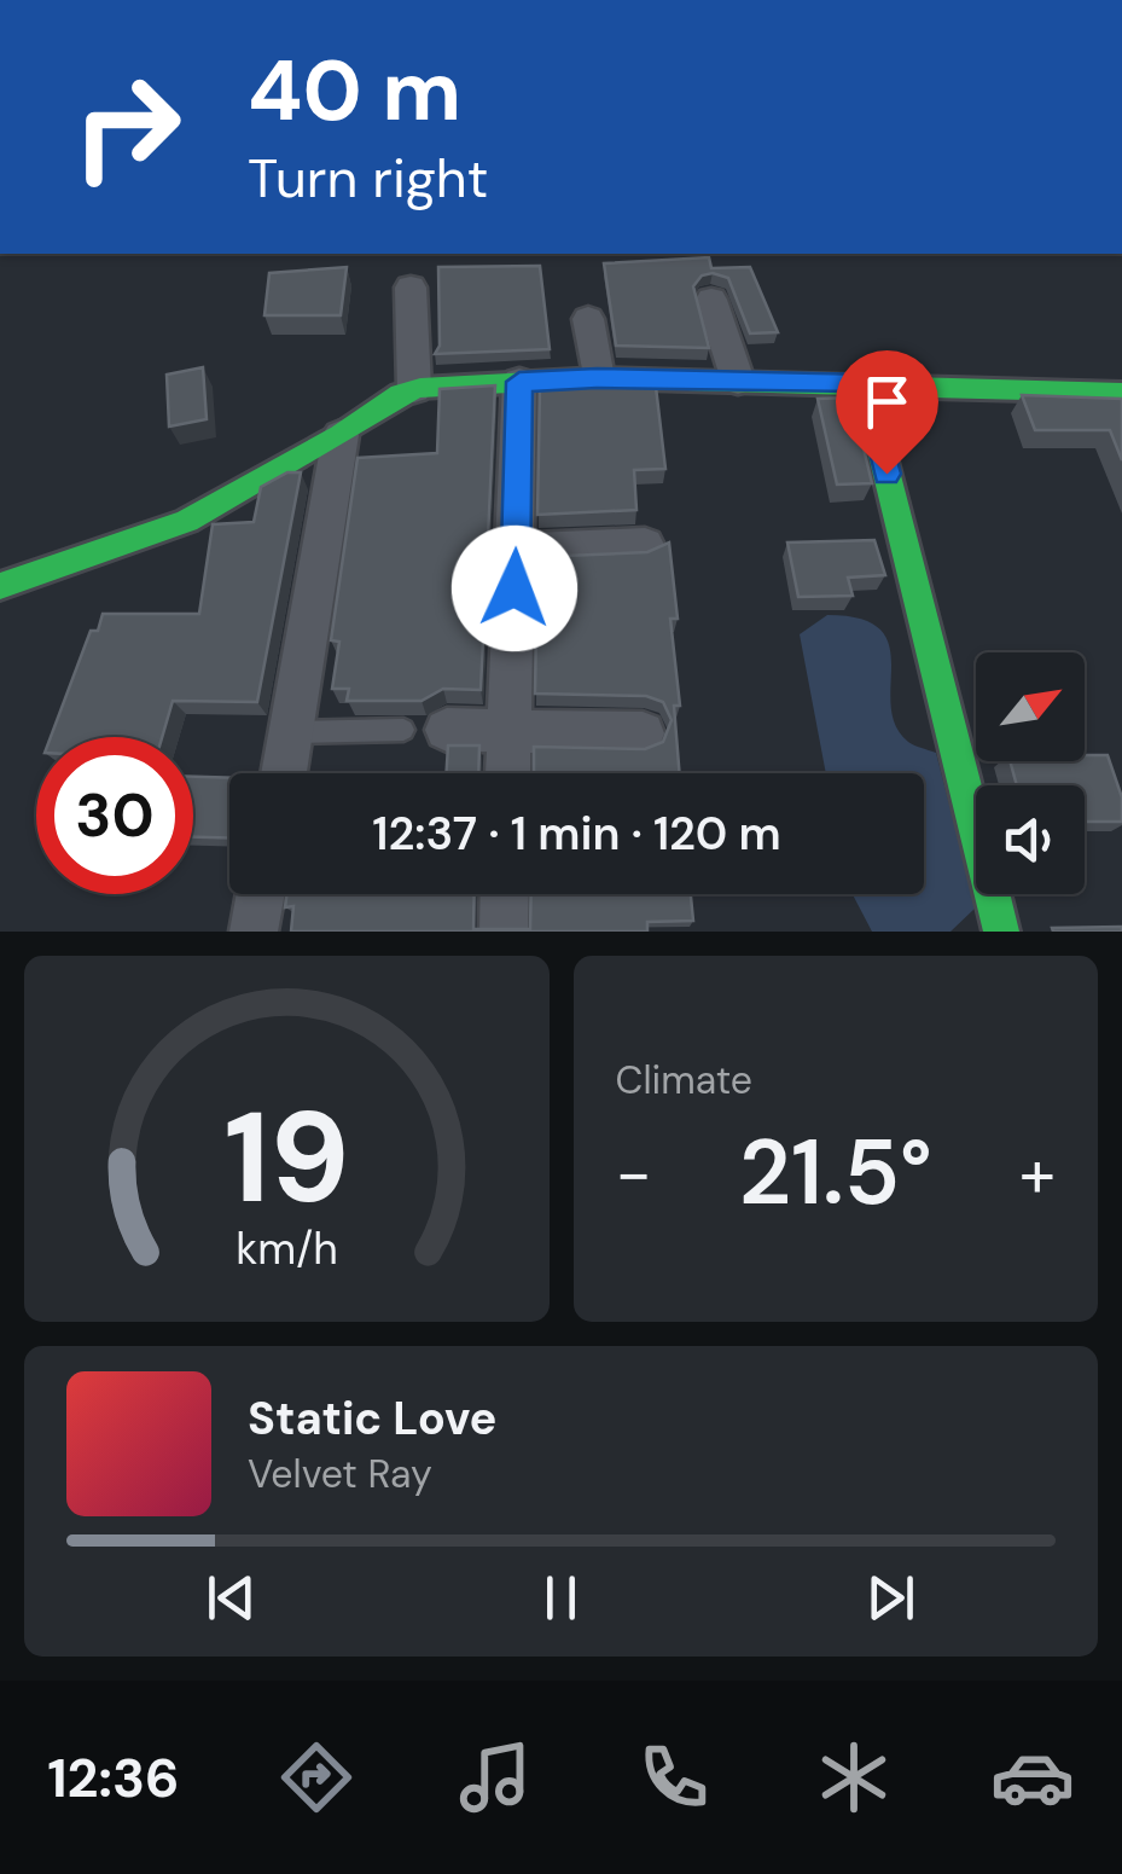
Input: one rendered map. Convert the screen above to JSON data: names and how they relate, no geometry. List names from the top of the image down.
{
  "north": "top right",
  "page": {
    "turn": ["40 m", "Turn right"],
    "limit": "30",
    "trip": "12:37 · 1 min · 120 m",
    "tile": "Climate",
    "heat": ["−", "21.5°", "+"],
    "song": ["Static Love", "Velvet Ray"],
    "tabs": "12:36",
    "gauge": ["19", "km/h"]
  }
}
